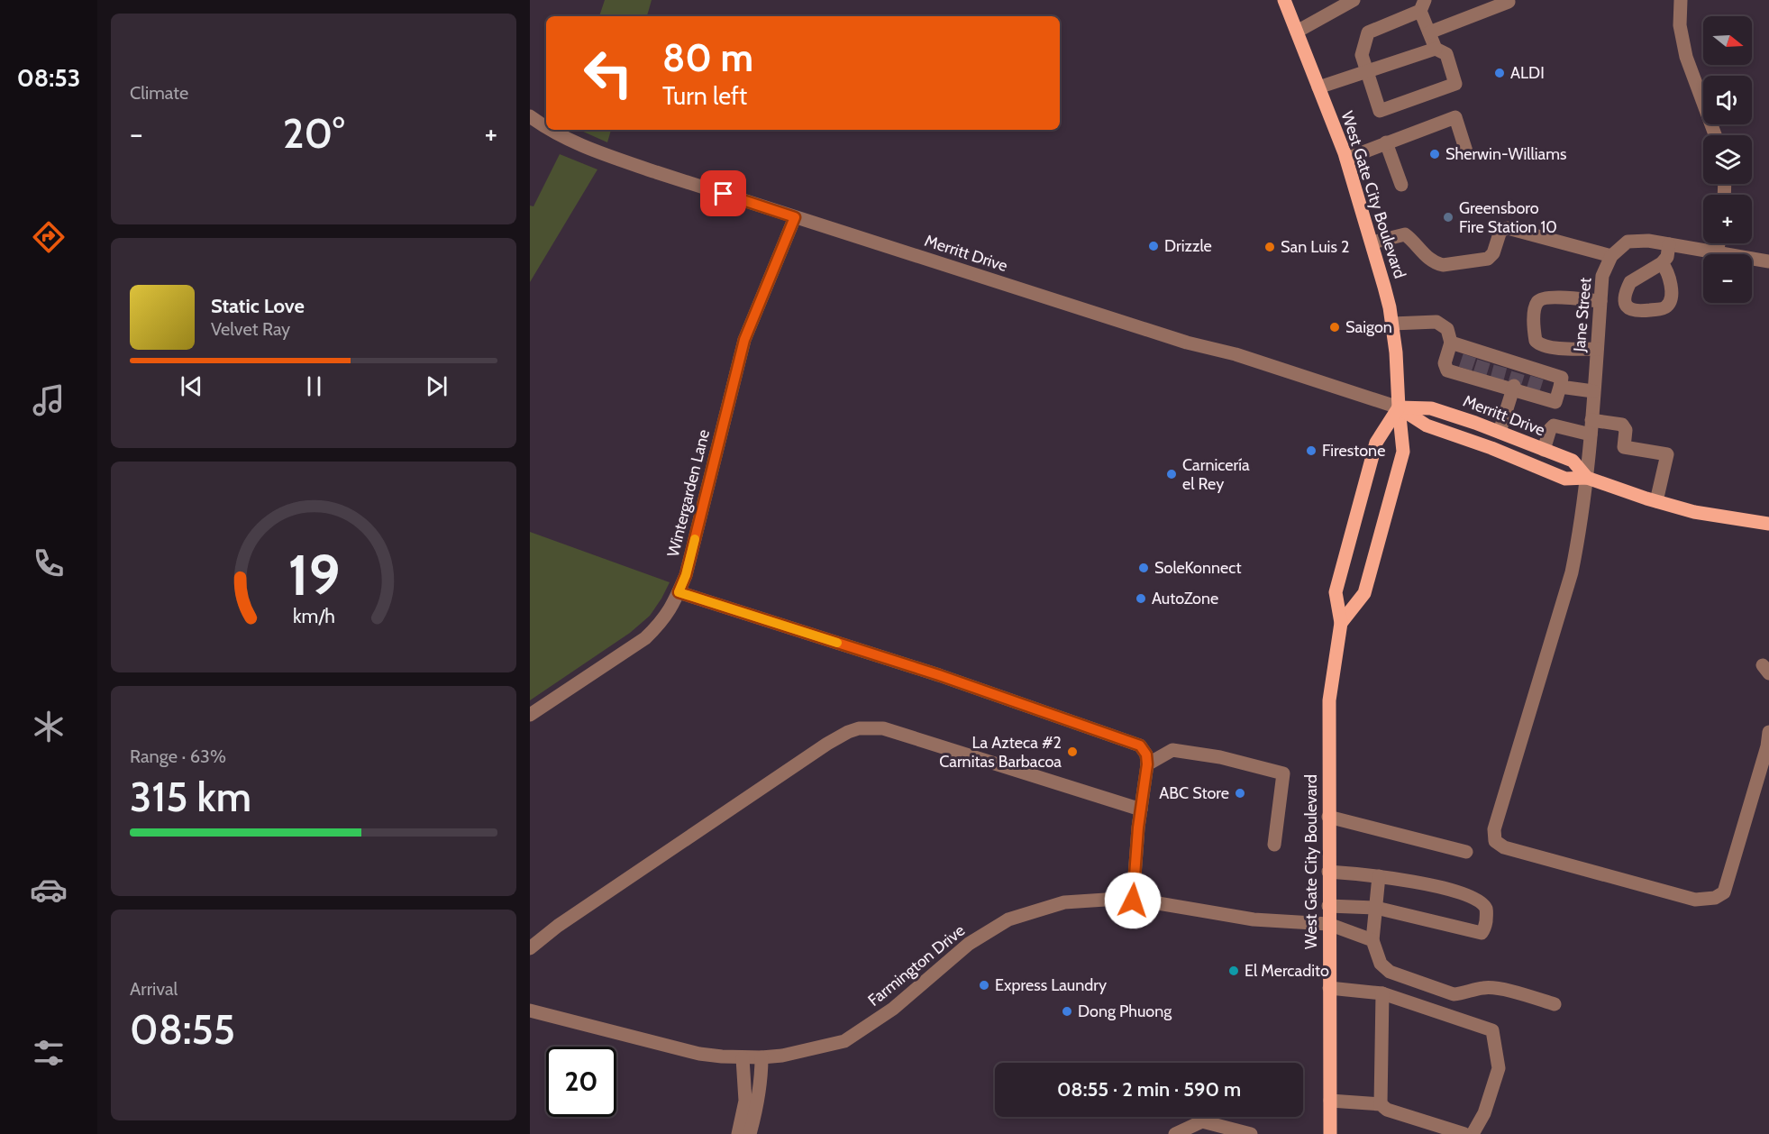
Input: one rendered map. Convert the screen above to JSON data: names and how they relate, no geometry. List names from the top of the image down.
{
  "streets": {
    "main road": ["West Gate City Boulevard", "Merritt Drive"],
    "street": ["Jane Street", "Wintergarden Lane", "Farmington Drive"]
  },
  "crossings": [
    ["West Gate City Boulevard", "Merritt Drive"],
    ["West Gate City Boulevard", "Farmington Drive"],
    ["Merritt Drive", "Jane Street"],
    ["Merritt Drive", "Wintergarden Lane"]
  ],
  "places": [
    "ALDI",
    "Sherwin-Williams",
    "Greensboro Fire Station 10",
    "Drizzle",
    "San Luis 2",
    "Saigon",
    "Firestone",
    "Carnicería el Rey",
    "SoleKonnect",
    "AutoZone",
    "La Azteca #2 Carnitas Barbacoa",
    "ABC Store",
    "El Mercadito",
    "Express Laundry",
    "Dong Phuong"
  ],
  "north": "right",
  "page": {
    "tabs": "08:53",
    "tile": [
      "Climate",
      ["Range · 63%", "315 km"],
      ["Arrival", "08:55"]
    ],
    "map_buttons": ["+", "−"],
    "turn": ["80 m", "Turn left"],
    "heat": ["−", "20°", "+"],
    "song": ["Static Love", "Velvet Ray"],
    "limit": "20",
    "trip": "08:55 · 2 min · 590 m",
    "gauge": ["19", "km/h"]
  }
}
